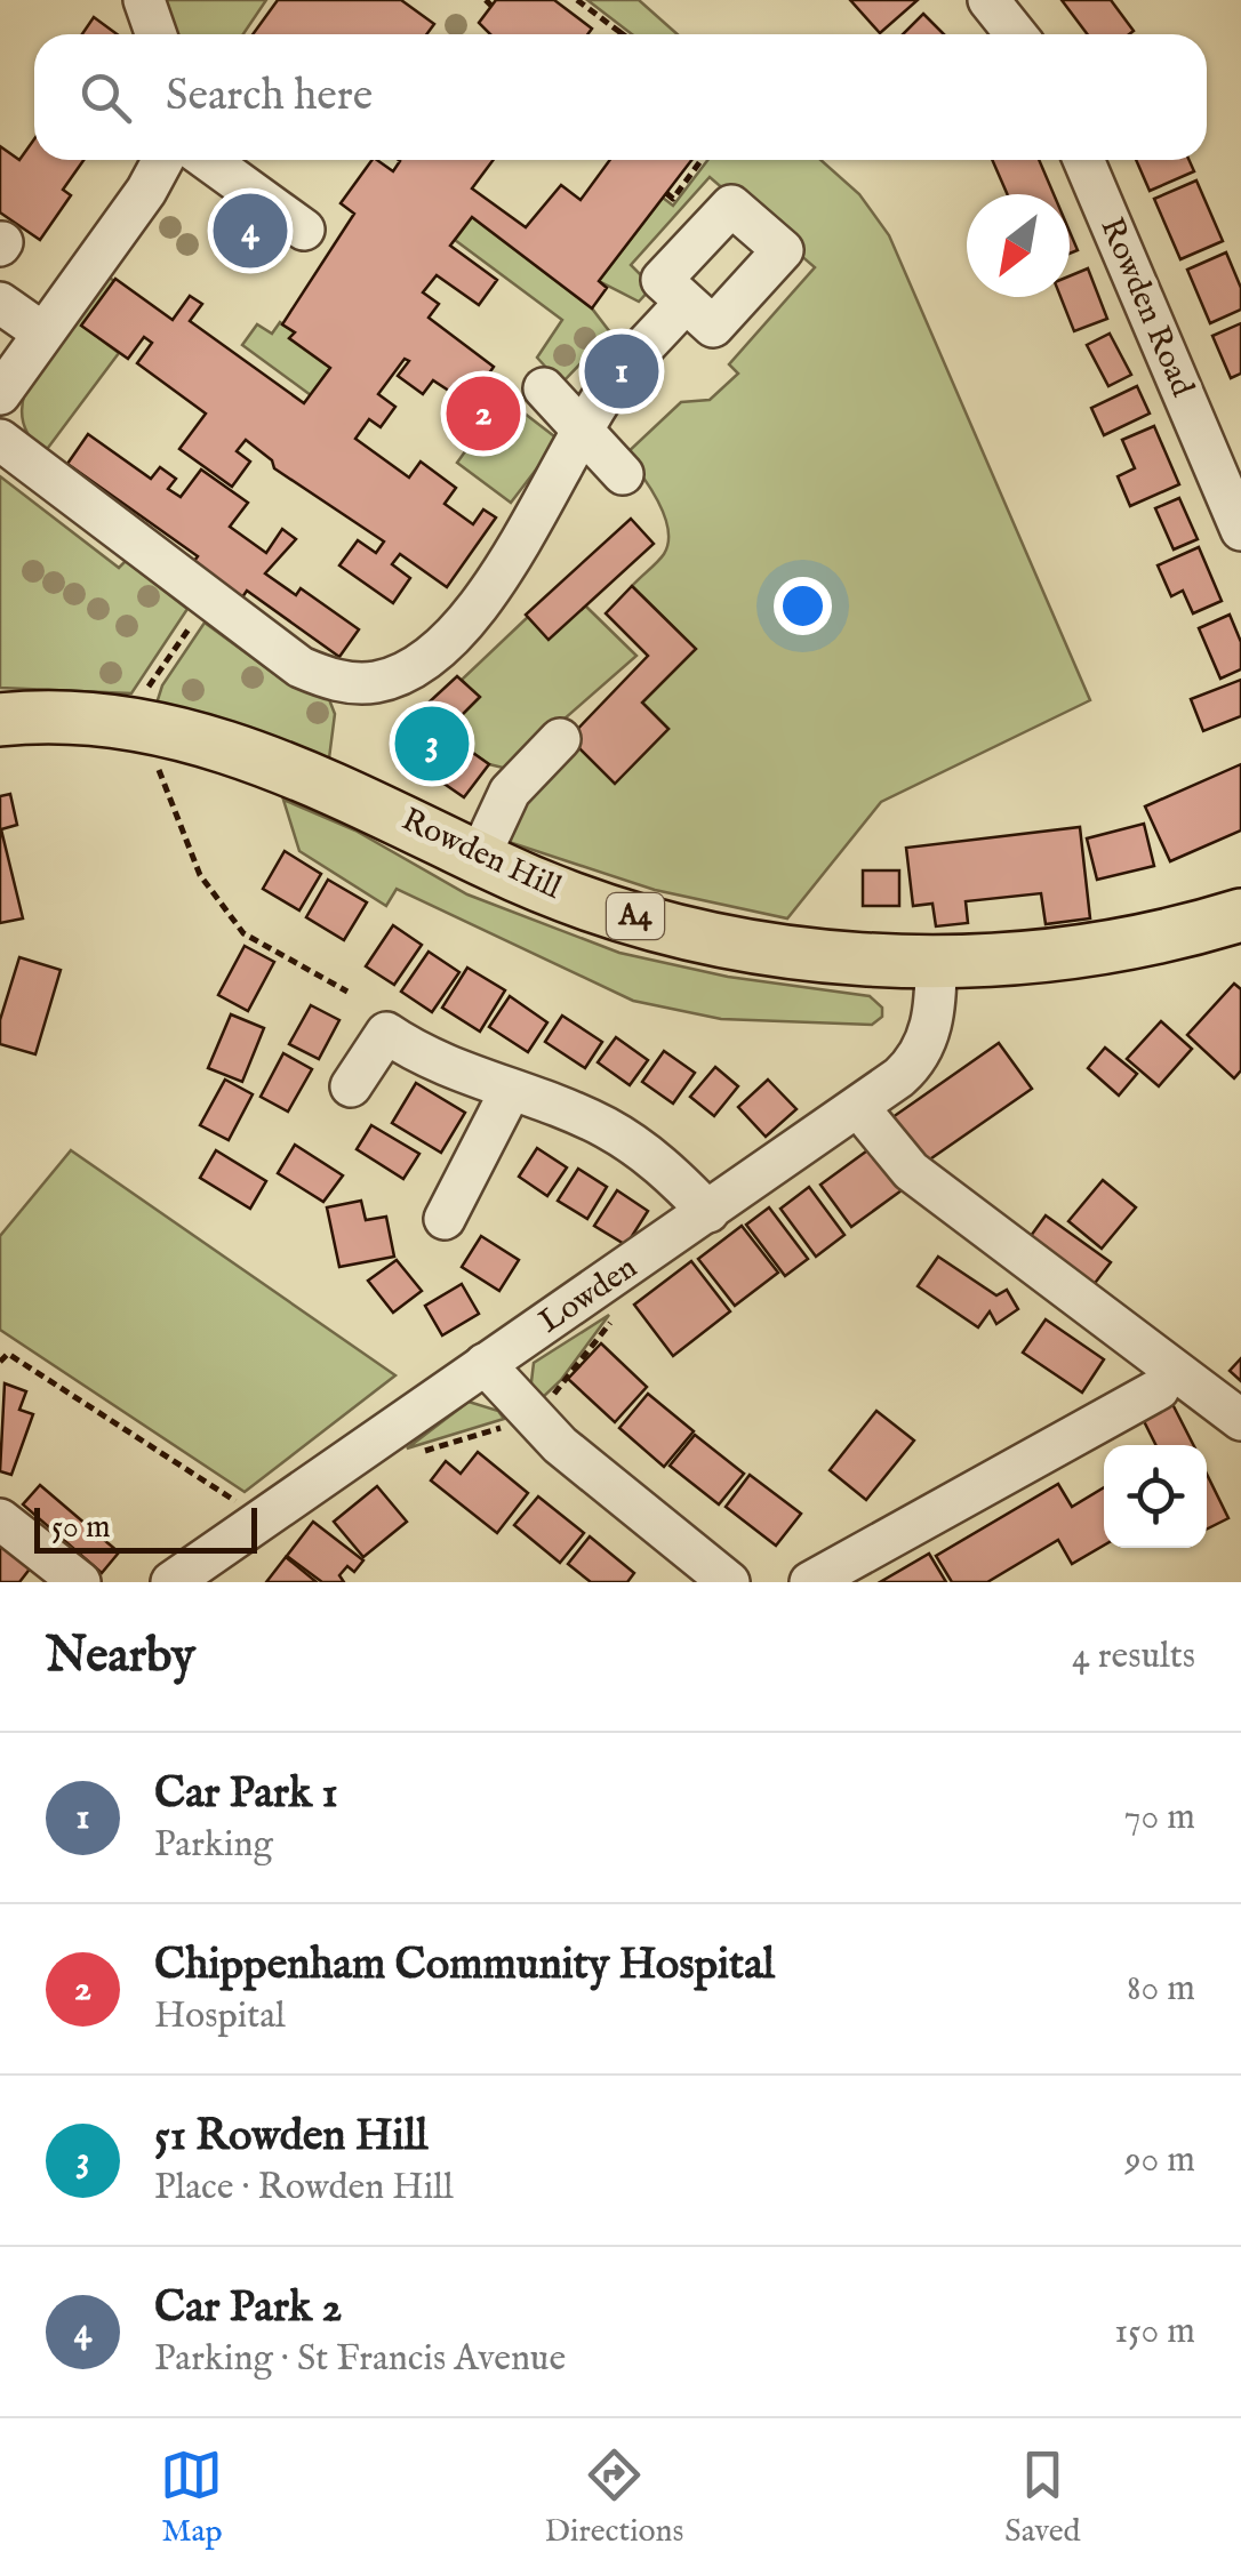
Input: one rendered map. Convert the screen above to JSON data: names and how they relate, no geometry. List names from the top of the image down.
{
  "streets": {
    "main road": ["Rowden Hill", "A4"],
    "street": ["Rowden Road", "Lowden"]
  },
  "crossings": [
    ["Rowden Hill", "Lowden"]
  ],
  "scale_bar": "50 m",
  "north": "bottom left",
  "page": {
    "search": "Search here",
    "pins": [
      "4",
      "1",
      "2",
      "3"
    ],
    "scale": "50 m",
    "heading": ["Nearby", "4 results"],
    "list": [
      {
        "mark": "1",
        "name": "Car Park 1",
        "note": "Parking",
        "value": "70 m"
      },
      {
        "mark": "2",
        "name": "Chippenham Community Hospital",
        "note": "Hospital",
        "value": "80 m"
      },
      {
        "mark": "3",
        "name": "51 Rowden Hill",
        "note": "Place · Rowden Hill",
        "value": "90 m"
      },
      {
        "mark": "4",
        "name": "Car Park 2",
        "note": "Parking · St Francis Avenue",
        "value": "150 m"
      }
    ],
    "nav": ["Map", "Directions", "Saved"]
  }
}
